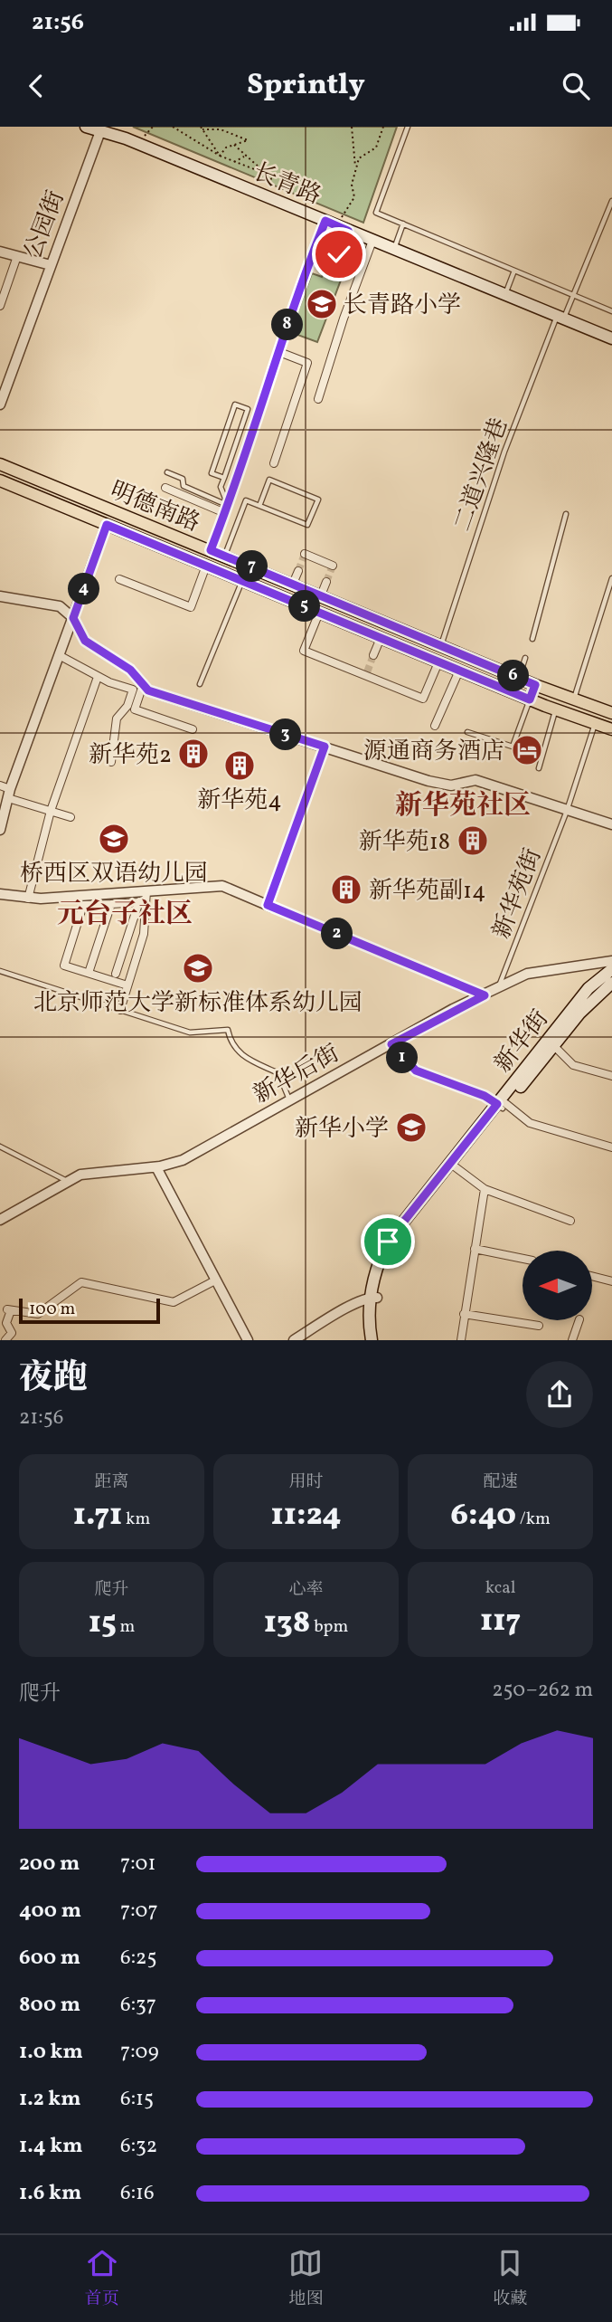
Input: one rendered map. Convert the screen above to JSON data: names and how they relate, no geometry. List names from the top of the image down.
{
  "streets": {
    "main road": ["长青路", "明德南路", "新华街"],
    "street": ["公园街", "新华后街"],
    "lane": ["二道兴隆巷", "新华苑街"]
  },
  "crossings": [
    ["长青路", "公园街"],
    ["长青路", "二道兴隆巷"],
    ["二道兴隆巷", "明德南路"],
    ["明德南路", "新华苑街"],
    ["新华苑街", "新华后街"]
  ],
  "districts": ["新华苑社区", "元台子社区"],
  "places": {
    "school or university": [
      "长青路小学",
      "桥西区双语幼儿园",
      "北京师范大学新标准体系幼儿园",
      "新华小学"
    ],
    "hotel": ["源通商务酒店"],
    "building": [
      "新华苑2",
      "新华苑4",
      "新华苑18",
      "新华苑副14"
    ]
  },
  "scale_bar": "100 m",
  "north": "left",
  "page": {
    "status": "21:56",
    "header": "Sprintly",
    "pins": [
      "8",
      "7",
      "4",
      "5",
      "6",
      "3",
      "2",
      "1"
    ],
    "scale": "100 m",
    "heading": ["夜跑", "21:56"],
    "stats": [
      ["距离", "1.71 km"],
      ["用时", "11:24"],
      ["配速", "6:40 /km"],
      ["爬升", "15 m"],
      ["心率", "138 bpm"],
      ["kcal", "117"]
    ],
    "chart": ["爬升", "250–262 m"],
    "list": [
      {
        "name": "200 m",
        "note": "7:01"
      },
      {
        "name": "400 m",
        "note": "7:07"
      },
      {
        "name": "600 m",
        "note": "6:25"
      },
      {
        "name": "800 m",
        "note": "6:37"
      },
      {
        "name": "1.0 km",
        "note": "7:09"
      },
      {
        "name": "1.2 km",
        "note": "6:15"
      },
      {
        "name": "1.4 km",
        "note": "6:32"
      },
      {
        "name": "1.6 km",
        "note": "6:16"
      }
    ],
    "tabs": ["首页", "地图", "收藏"]
  }
}
